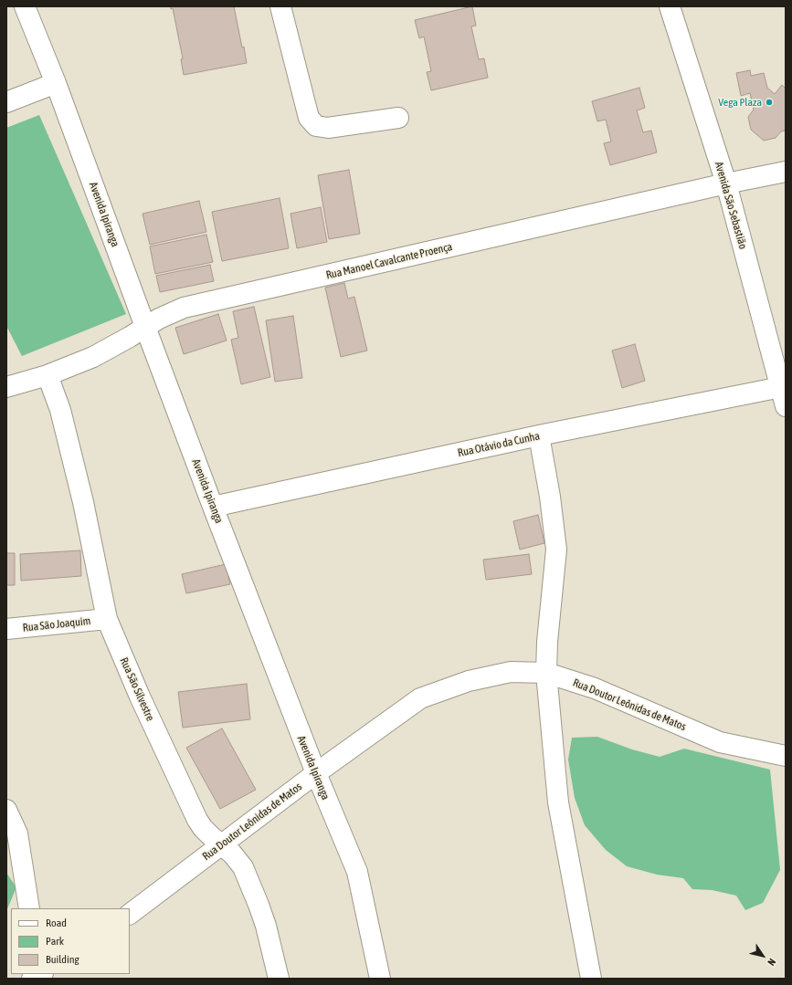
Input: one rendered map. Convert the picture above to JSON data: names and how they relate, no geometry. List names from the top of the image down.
{
  "streets": {
    "street": [
      "Avenida São Sebastião",
      "Avenida Ipiranga",
      "Rua Manoel Cavalcante Proença",
      "Rua Otávio da Cunha",
      "Rua São Joaquim",
      "Rua São Silvestre",
      "Rua Doutor Leônidas de Matos"
    ]
  },
  "crossings": [
    ["Avenida São Sebastião", "Rua Manoel Cavalcante Proença"],
    ["Avenida São Sebastião", "Rua Otávio da Cunha"],
    ["Avenida Ipiranga", "Rua Manoel Cavalcante Proença"],
    ["Avenida Ipiranga", "Rua Otávio da Cunha"],
    ["Avenida Ipiranga", "Rua Doutor Leônidas de Matos"],
    ["Rua Manoel Cavalcante Proença", "Rua São Silvestre"],
    ["Rua São Joaquim", "Rua São Silvestre"],
    ["Rua São Silvestre", "Rua Doutor Leônidas de Matos"]
  ],
  "places": ["Vega Plaza"],
  "legend": ["Road", "Park", "Building"],
  "north": "bottom right"
}
